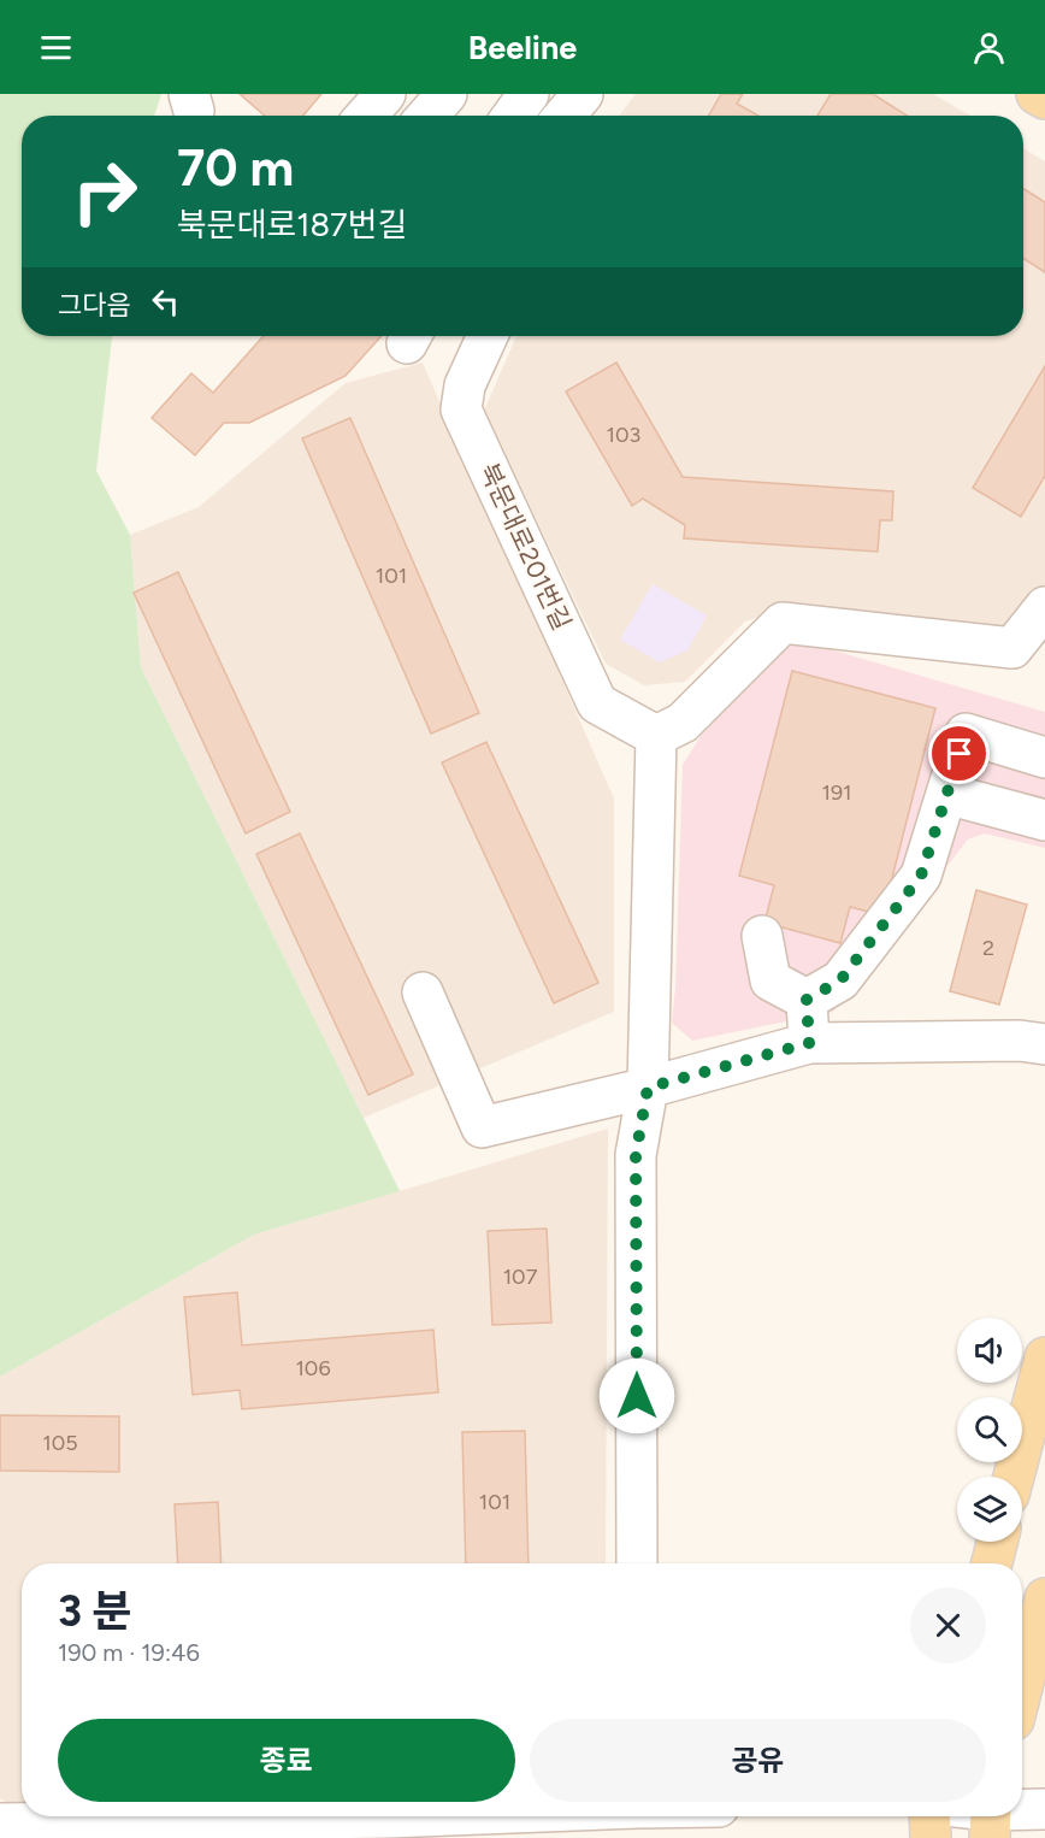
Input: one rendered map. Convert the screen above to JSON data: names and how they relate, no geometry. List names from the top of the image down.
{
  "streets": {
    "street": ["북문대로201번길"]
  },
  "house_numbers": [
    "103",
    "101",
    "191",
    "2",
    "107",
    "106",
    "105",
    "101"
  ],
  "page": {
    "header": "Beeline",
    "turn": ["70 m", "북문대로187번길"],
    "then": "그다음",
    "heading": ["3 분", "190 m · 19:46"],
    "buttons": ["종료", "공유"]
  }
}
